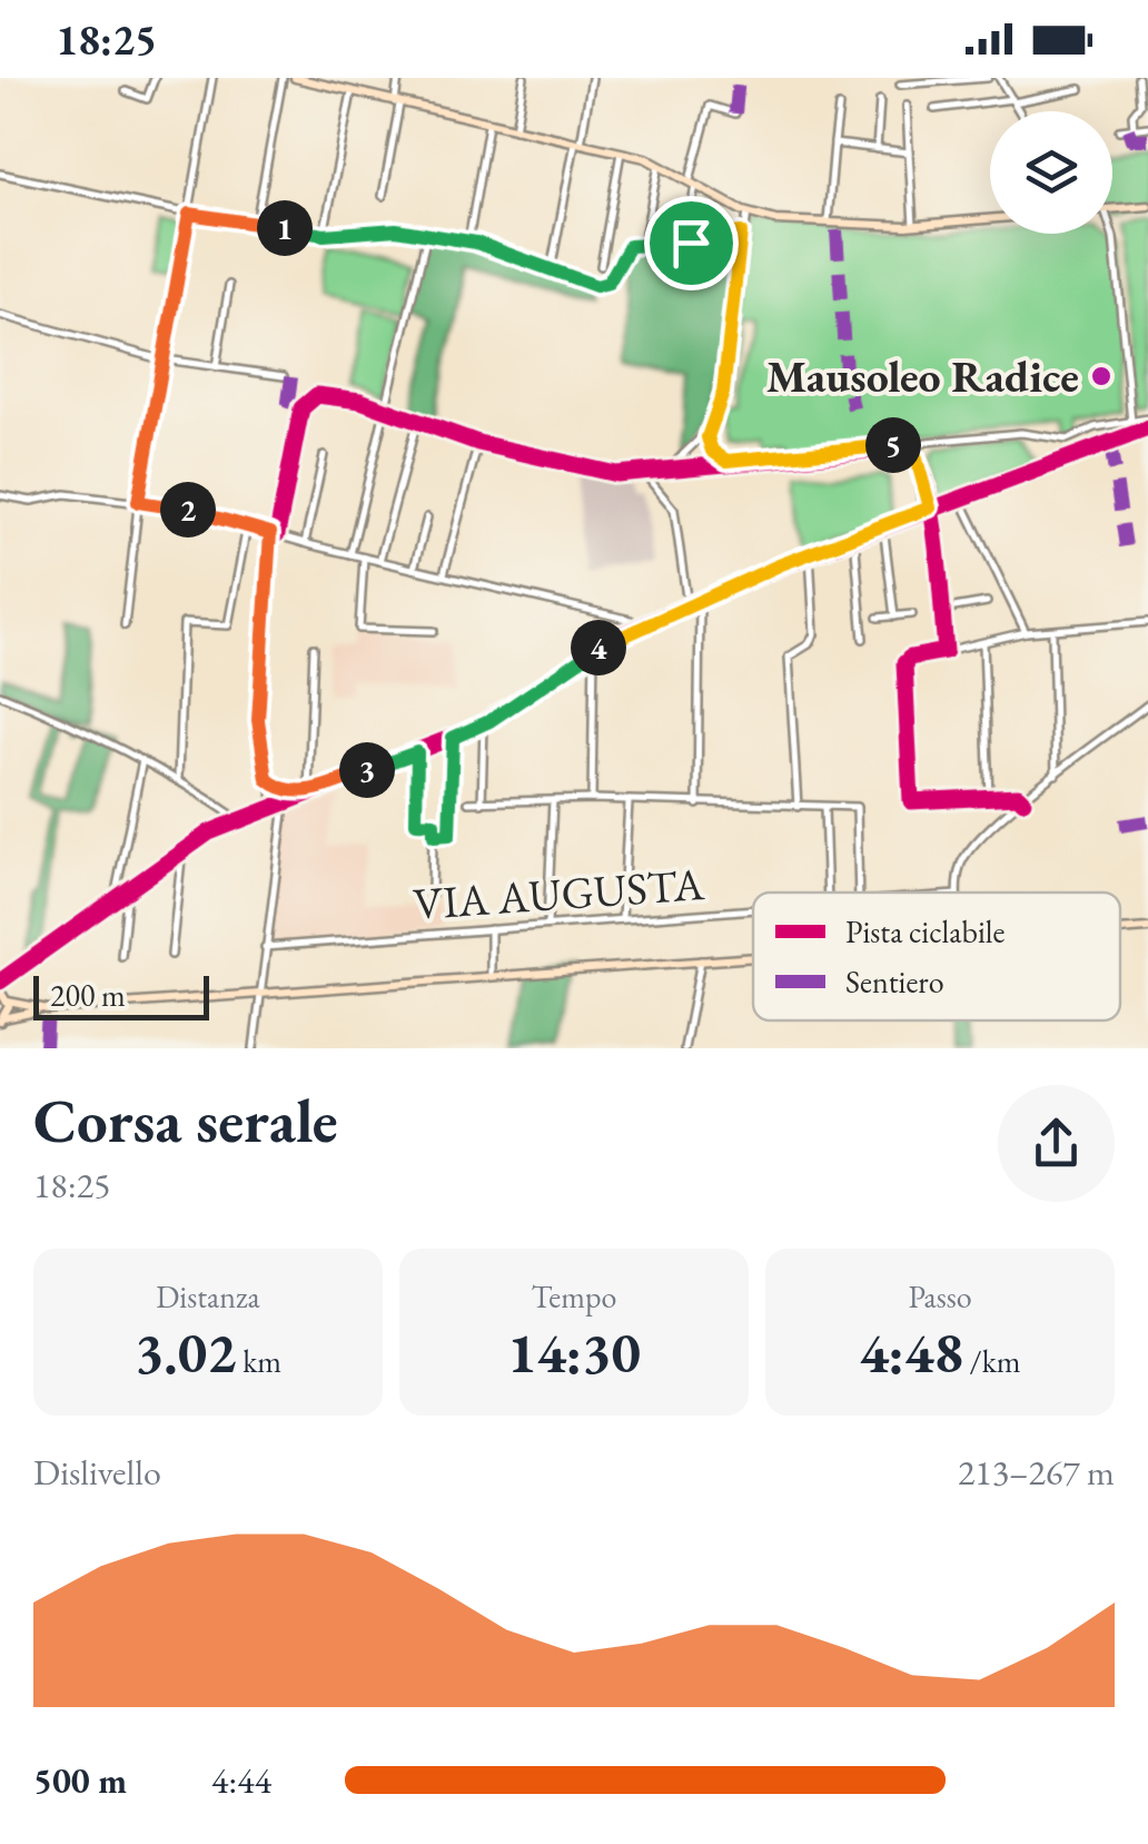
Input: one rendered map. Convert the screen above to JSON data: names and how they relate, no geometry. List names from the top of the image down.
{
  "streets": {
    "street": ["VIA AUGUSTA"]
  },
  "places": ["Mausoleo Radice"],
  "legend": ["Pista ciclabile", "Sentiero"],
  "scale_bar": "200 m",
  "page": {
    "status": "18:25",
    "pins": [
      "1",
      "5",
      "2",
      "4",
      "3"
    ],
    "scale": "200 m",
    "heading": ["Corsa serale", "18:25"],
    "stats": [
      ["Distanza", "3.02 km"],
      ["Tempo", "14:30"],
      ["Passo", "4:48 /km"]
    ],
    "chart": ["Dislivello", "213–267 m"],
    "list": [
      {
        "name": "500 m",
        "note": "4:44"
      }
    ]
  }
}
